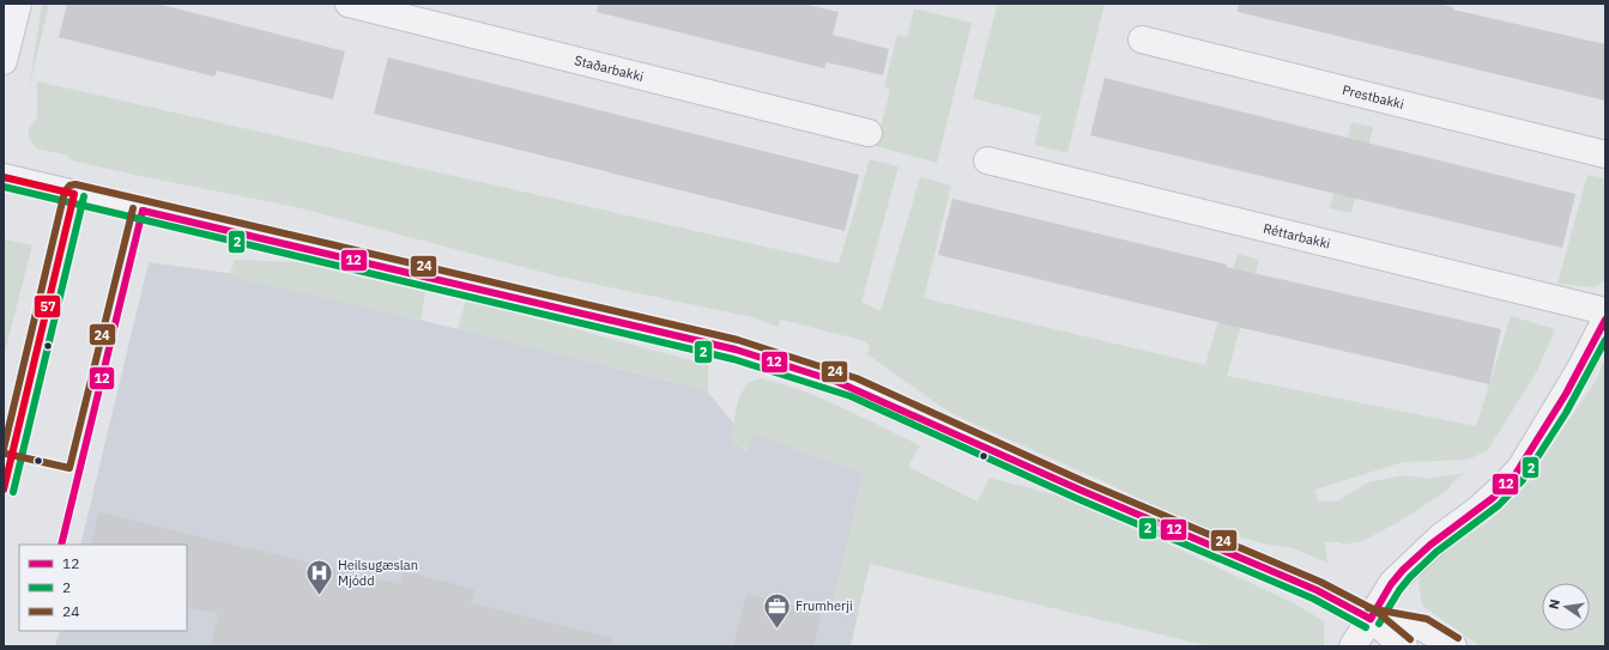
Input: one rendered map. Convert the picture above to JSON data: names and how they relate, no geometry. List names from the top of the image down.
{
  "streets": {
    "street": ["Staðarbakki", "Prestbakki", "Réttarbakki"]
  },
  "places": {
    "hospital": ["Heilsugæslan Mjódd"],
    "office": ["Frumherji"]
  },
  "lines": [
    "transit line 57",
    "transit line 24",
    "transit line 2",
    "transit line 12"
  ],
  "legend": ["12", "2", "24"],
  "north": "left"
}
